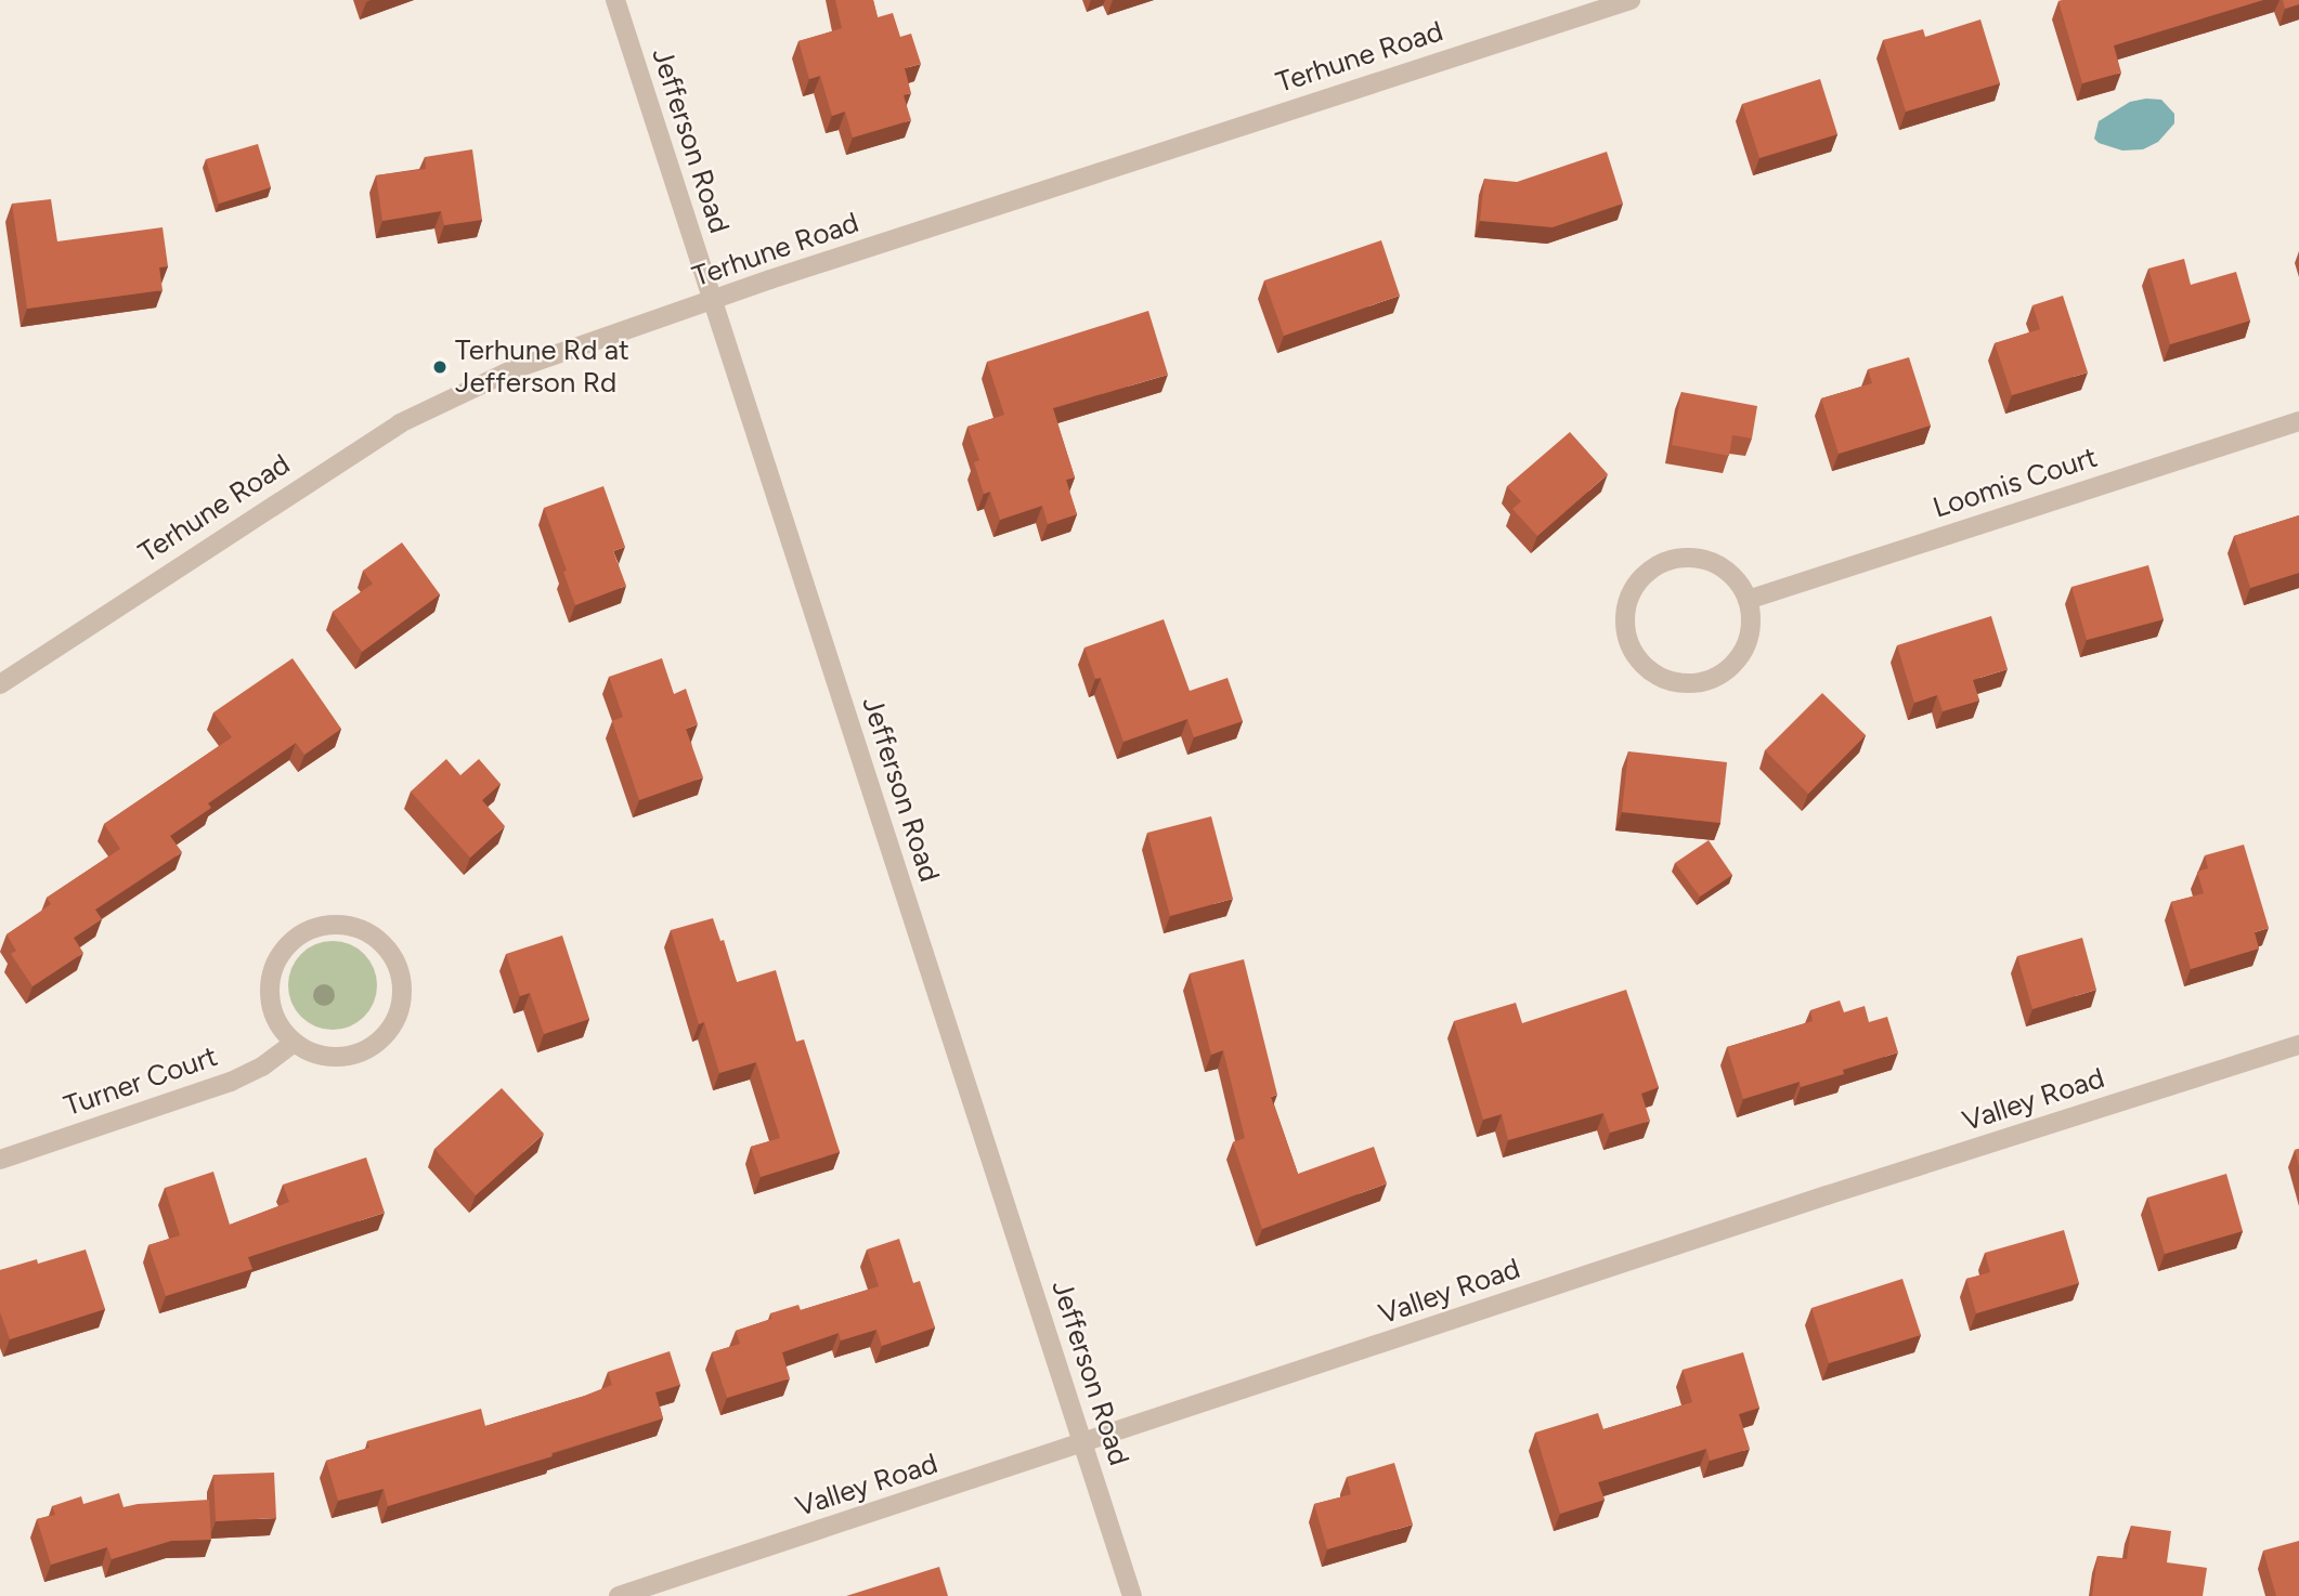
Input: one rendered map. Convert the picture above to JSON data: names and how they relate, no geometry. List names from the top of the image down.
{
  "streets": {
    "street": [
      "Terhune Road",
      "Jefferson Road",
      "Loomis Court",
      "Turner Court",
      "Valley Road"
    ]
  },
  "crossings": [
    ["Terhune Road", "Jefferson Road"],
    ["Jefferson Road", "Valley Road"]
  ],
  "places": ["Terhune Rd at Jefferson Rd"]
}
